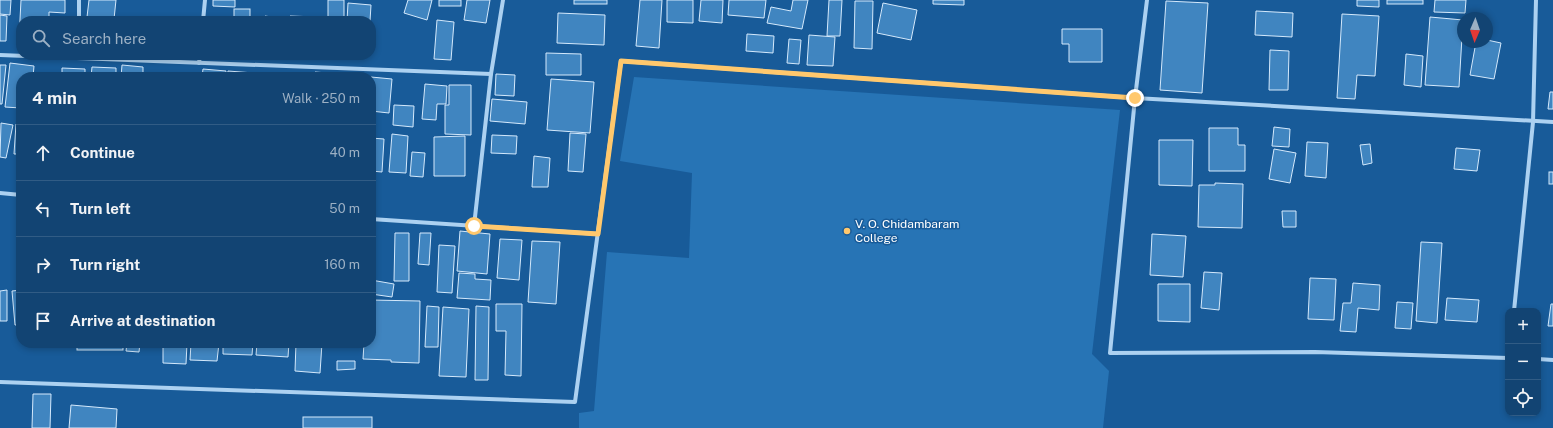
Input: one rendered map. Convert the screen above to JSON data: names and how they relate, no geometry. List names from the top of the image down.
{
  "places": ["V. O. Chidambaram College"],
  "north": "bottom",
  "page": {
    "search": "Search here",
    "heading": ["4 min", "Walk · 250 m"],
    "list": [
      ["Continue", "40 m"],
      ["Turn left", "50 m"],
      ["Turn right", "160 m"],
      "Arrive at destination"
    ],
    "map_buttons": ["+", "−"]
  }
}
